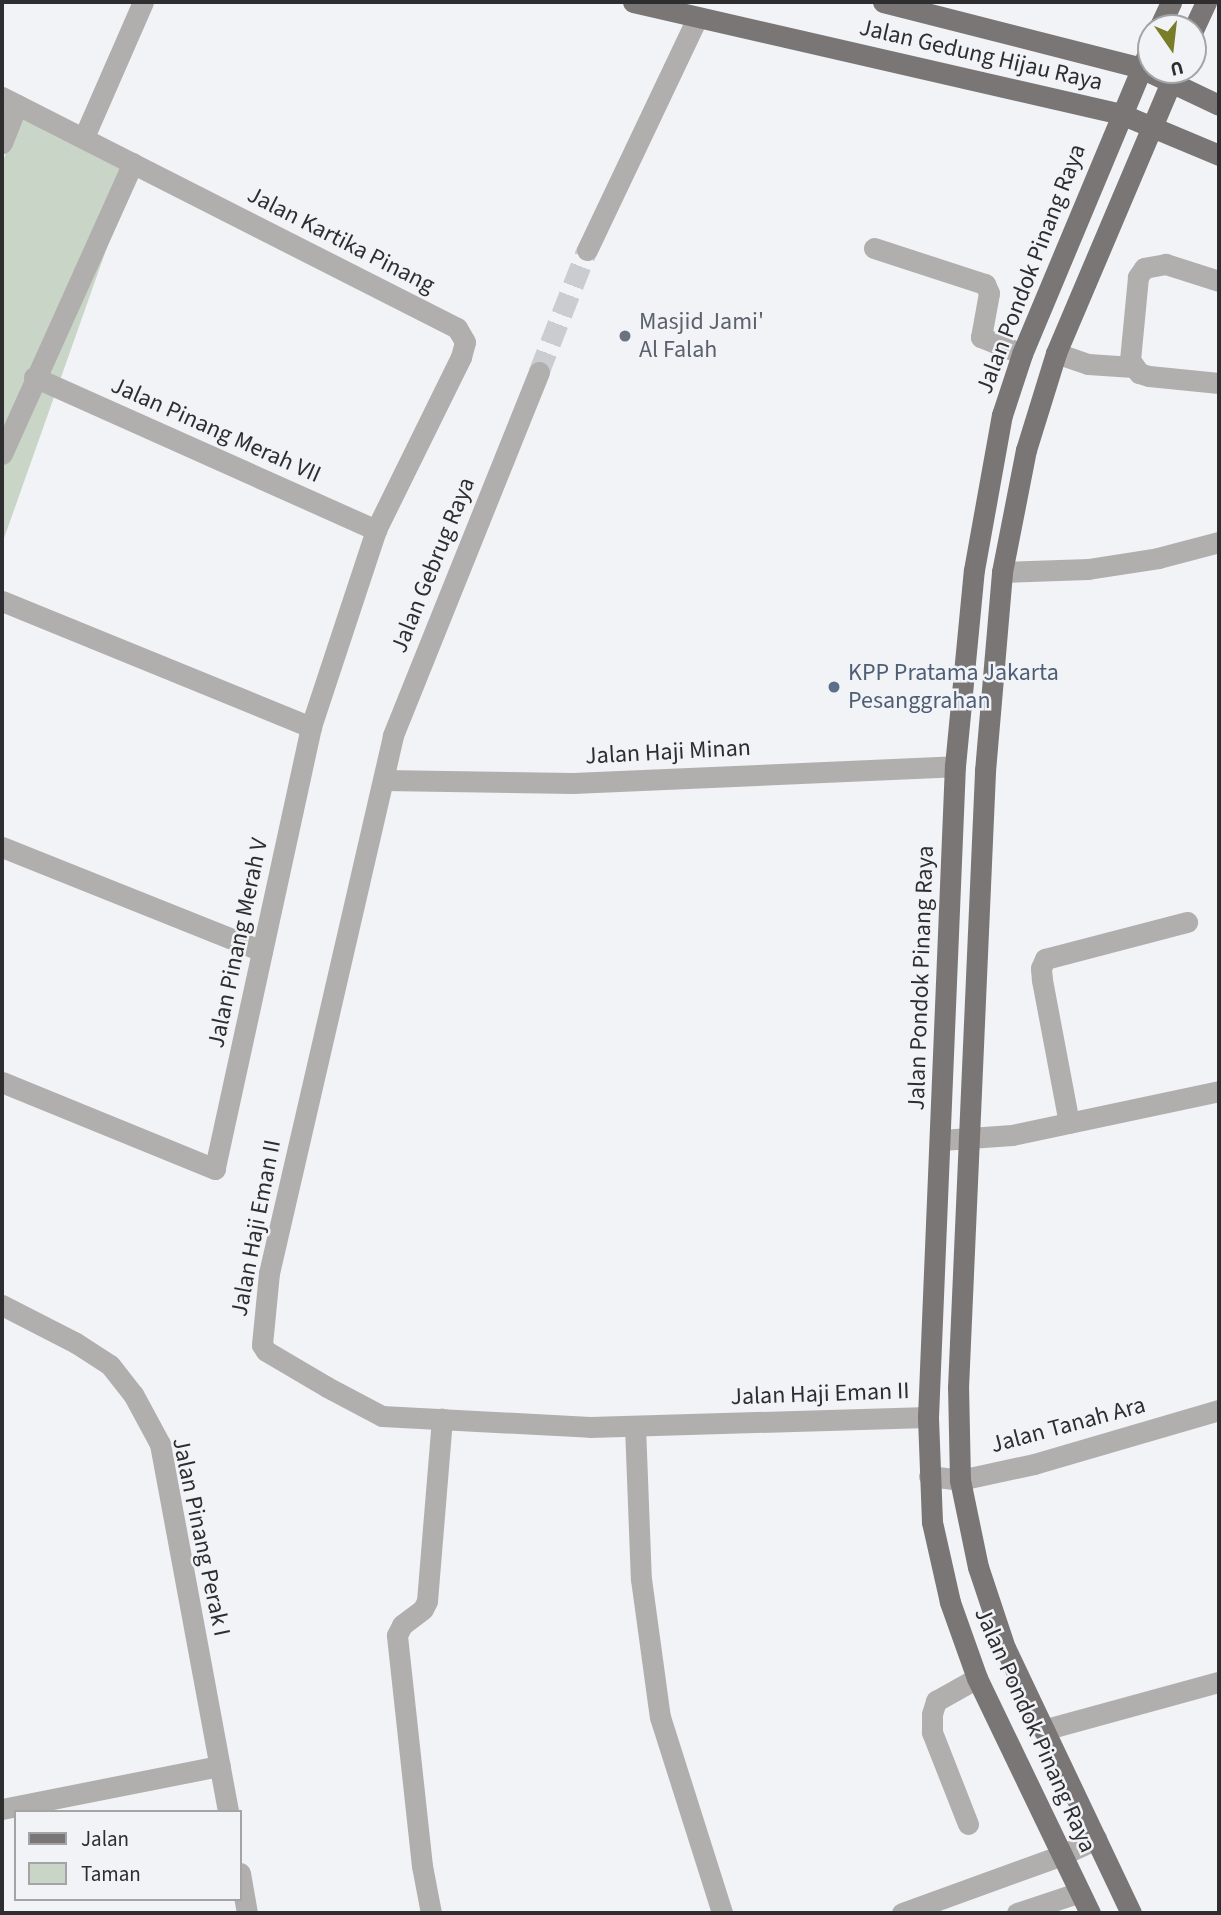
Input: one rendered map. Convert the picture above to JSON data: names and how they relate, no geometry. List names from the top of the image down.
{
  "streets": {
    "main road": ["Jalan Gedung Hijau Raya", "Jalan Pondok Pinang Raya"],
    "street": [
      "Jalan Kartika Pinang",
      "Jalan Pinang Merah VII",
      "Jalan Gebrug Raya",
      "Jalan Haji Minan",
      "Jalan Pinang Merah V",
      "Jalan Haji Eman II",
      "Jalan Tanah Ara",
      "Jalan Pinang Perak I"
    ]
  },
  "crossings": [
    ["Jalan Gedung Hijau Raya", "Jalan Pondok Pinang Raya"],
    ["Jalan Kartika Pinang", "Jalan Pinang Merah VII"],
    ["Jalan Kartika Pinang", "Jalan Pinang Merah V"],
    ["Jalan Pondok Pinang Raya", "Jalan Haji Minan"],
    ["Jalan Pondok Pinang Raya", "Jalan Haji Eman II"],
    ["Jalan Pondok Pinang Raya", "Jalan Tanah Ara"],
    ["Jalan Pinang Merah VII", "Jalan Pinang Merah V"],
    ["Jalan Gebrug Raya", "Jalan Haji Minan"],
    ["Jalan Gebrug Raya", "Jalan Haji Eman II"],
    ["Jalan Haji Minan", "Jalan Haji Eman II"]
  ],
  "places": ["Masjid Jami' Al Falah", "KPP Pratama Jakarta Pesanggrahan"],
  "legend": ["Jalan", "Taman"],
  "north": "bottom"
}
